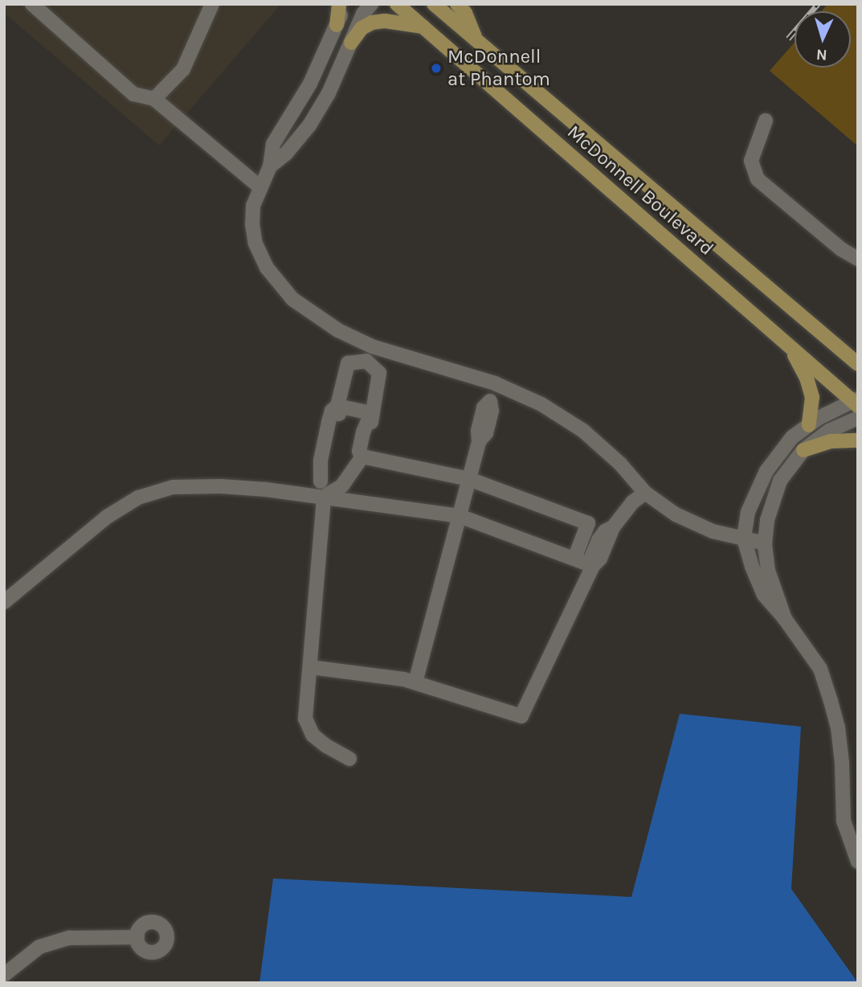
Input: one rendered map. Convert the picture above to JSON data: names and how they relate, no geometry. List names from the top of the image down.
{
  "streets": {
    "main road": ["McDonnell Boulevard"]
  },
  "places": ["McDonnell at Phantom"],
  "north": "bottom"
}
